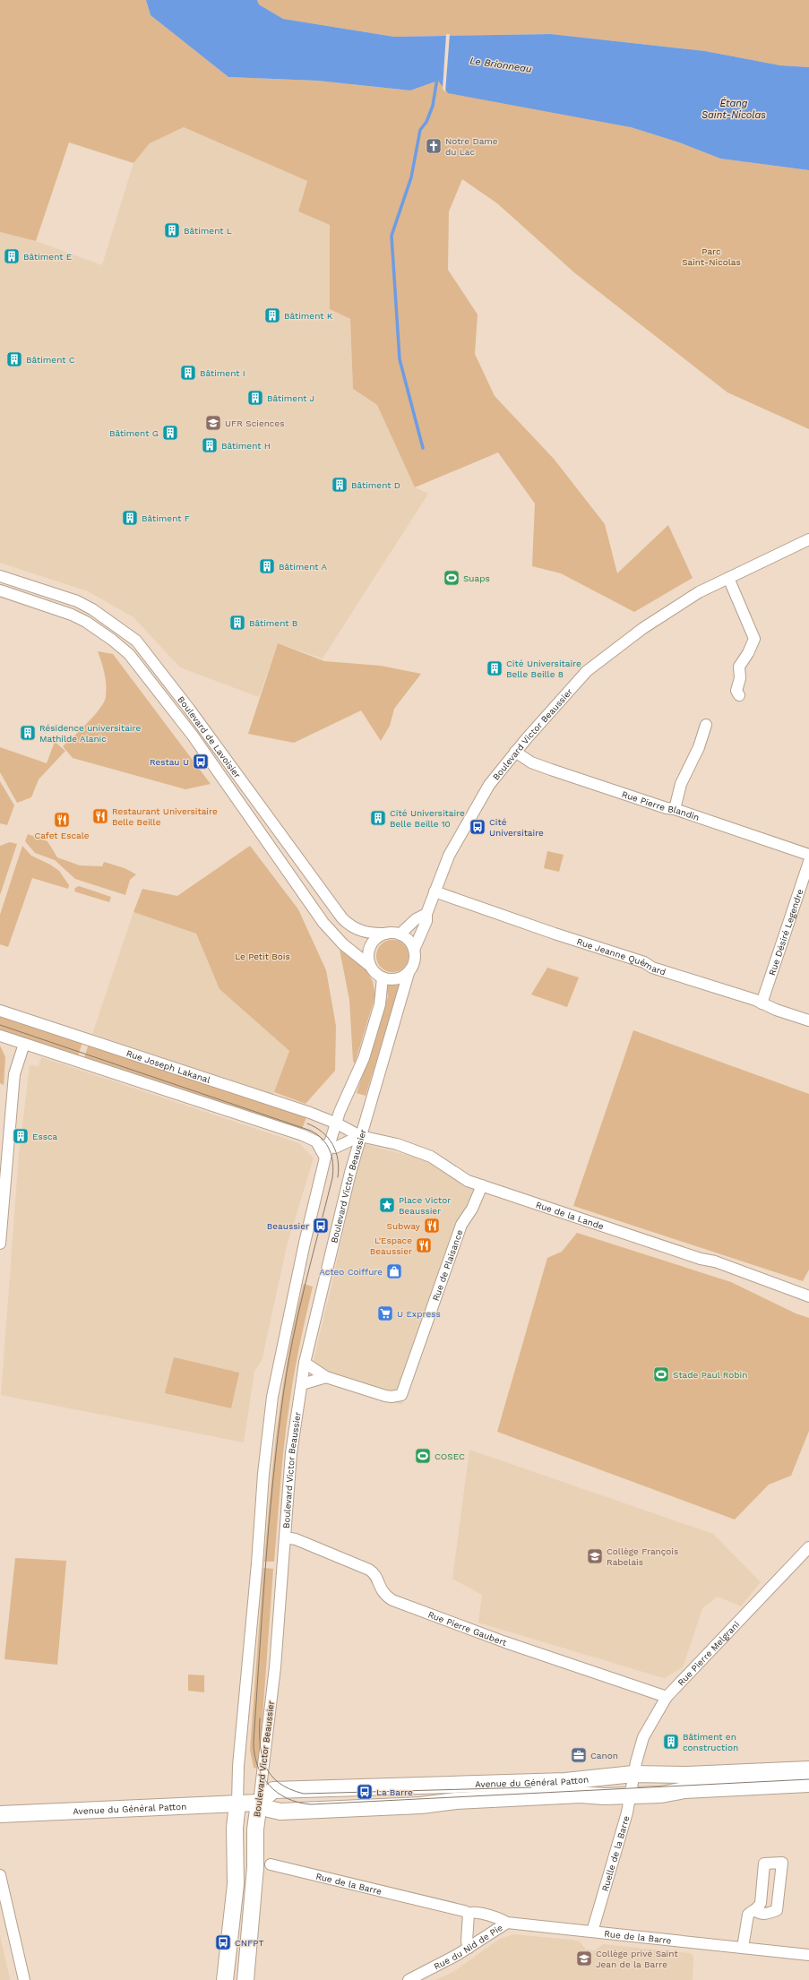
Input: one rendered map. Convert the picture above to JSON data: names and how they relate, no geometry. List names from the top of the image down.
{
  "streets": {
    "street": [
      "Boulevard Victor Beaussier",
      "Boulevard de Lavoisier",
      "Rue Pierre Blandin",
      "Rue Désiré Legendre",
      "Rue Jeanne Quémard",
      "Rue Joseph Lakanal",
      "Rue de la Lande",
      "Rue de Plaisance",
      "Rue Pierre Gaubert",
      "Rue Pierre Melgrani",
      "Avenue du Général Patton",
      "Ruelle de la Barre",
      "Rue de la Barre",
      "Rue du Nid de Pie"
    ]
  },
  "crossings": [
    ["Boulevard Victor Beaussier", "Boulevard de Lavoisier"],
    ["Boulevard Victor Beaussier", "Rue Pierre Blandin"],
    ["Boulevard Victor Beaussier", "Rue Jeanne Quémard"],
    ["Boulevard Victor Beaussier", "Rue de la Lande"],
    ["Boulevard Victor Beaussier", "Rue de Plaisance"],
    ["Boulevard Victor Beaussier", "Rue Pierre Gaubert"],
    ["Boulevard Victor Beaussier", "Avenue du Général Patton"],
    ["Rue Désiré Legendre", "Rue Jeanne Quémard"],
    ["Rue Joseph Lakanal", "Rue de la Lande"],
    ["Rue de la Lande", "Rue de Plaisance"],
    ["Rue Pierre Gaubert", "Rue Pierre Melgrani"],
    ["Rue Pierre Melgrani", "Avenue du Général Patton"],
    ["Rue Pierre Melgrani", "Ruelle de la Barre"],
    ["Avenue du Général Patton", "Ruelle de la Barre"],
    ["Ruelle de la Barre", "Rue de la Barre"],
    ["Rue de la Barre", "Rue du Nid de Pie"]
  ],
  "water": ["Le Brionneau", "Étang Saint-Nicolas"],
  "parks": ["Parc Saint-Nicolas", "Le Petit Bois"],
  "places": {
    "church": ["Notre Dame du Lac"],
    "building": [
      "Bâtiment L",
      "Bâtiment E",
      "Bâtiment K",
      "Bâtiment C",
      "Bâtiment I",
      "Bâtiment J",
      "Bâtiment G",
      "Bâtiment H",
      "Bâtiment D",
      "Bâtiment F",
      "Bâtiment A",
      "Bâtiment B",
      "Cité Universitaire Belle Beille 8",
      "Résidence universitaire Mathilde Alanic",
      "Cité Universitaire Belle Beille 10",
      "Essca",
      "Bâtiment en construction"
    ],
    "school or university": ["UFR Sciences", "Collège François Rabelais", "Collège privé Saint Jean de la Barre"],
    "sports": ["Suaps", "Stade Paul Robin", "COSEC"],
    "bus stop": [
      "Restau U",
      "Cité Universitaire",
      "Beaussier",
      "La Barre",
      "CNFPT"
    ],
    "restaurant": [
      "Restaurant Universitaire Belle Beille",
      "Cafet Escale",
      "Subway",
      "L'Espace Beaussier"
    ],
    "place": ["Place Victor Beaussier"],
    "shop": ["Acteo Coiffure"],
    "supermarket": ["U Express"],
    "office": ["Canon"]
  }
}
